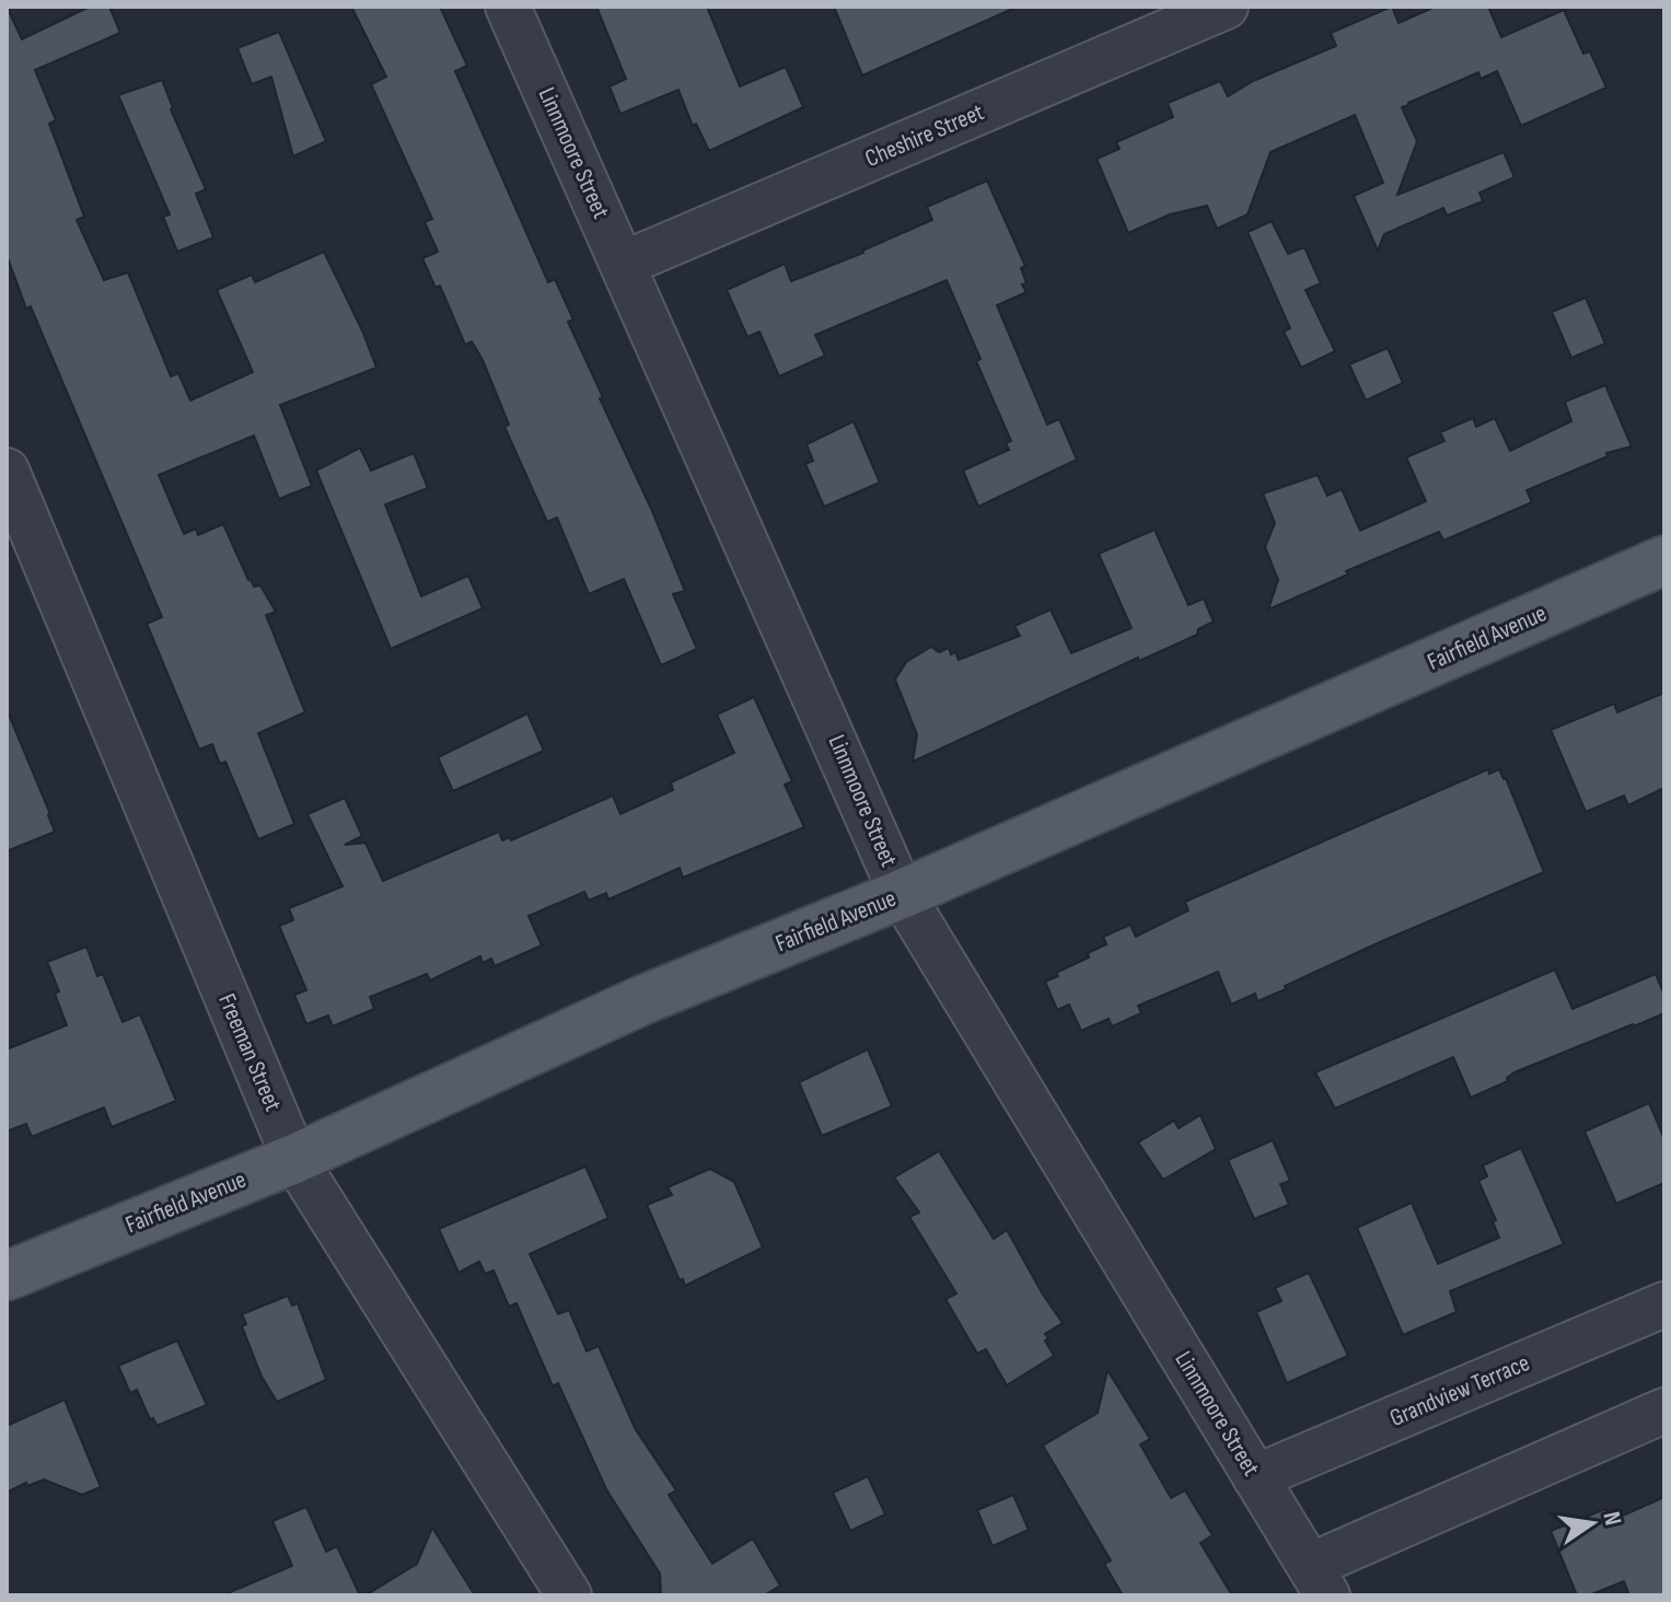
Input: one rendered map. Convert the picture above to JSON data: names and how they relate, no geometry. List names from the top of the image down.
{
  "streets": {
    "main road": ["Fairfield Avenue"],
    "street": [
      "Cheshire Street",
      "Linnmoore Street",
      "Freeman Street",
      "Grandview Terrace"
    ]
  },
  "crossings": [
    ["Cheshire Street", "Linnmoore Street"],
    ["Linnmoore Street", "Fairfield Avenue"],
    ["Linnmoore Street", "Grandview Terrace"],
    ["Fairfield Avenue", "Freeman Street"]
  ],
  "north": "right"
}
